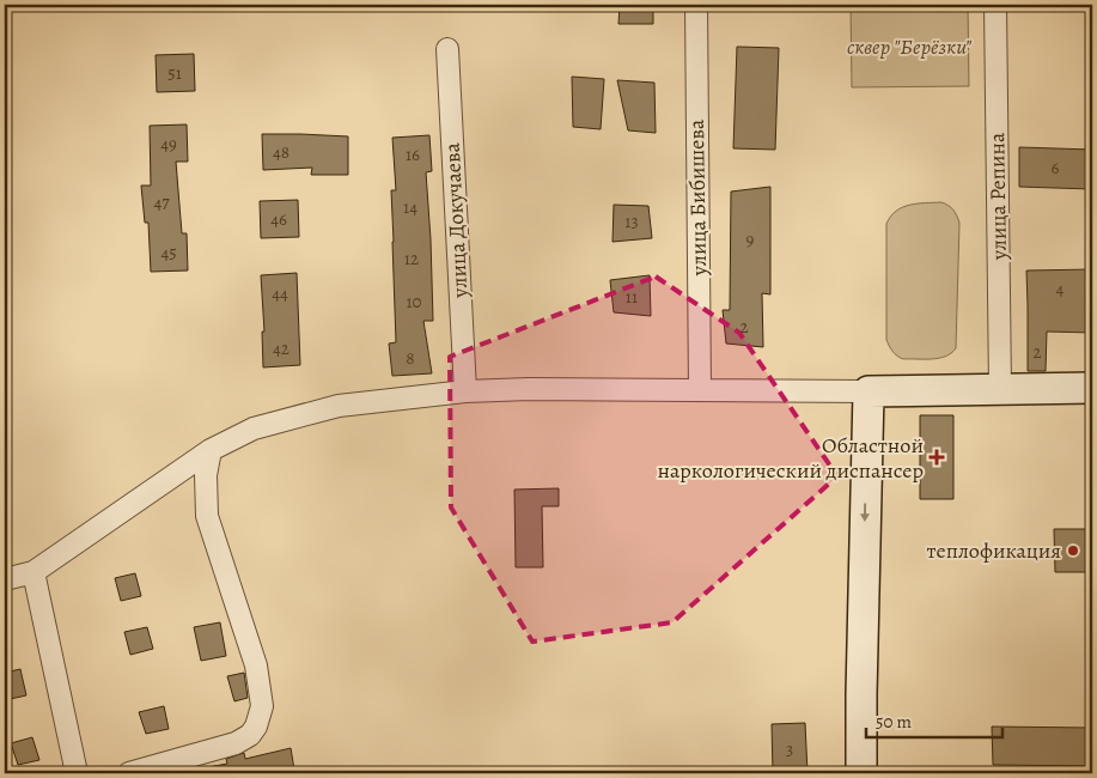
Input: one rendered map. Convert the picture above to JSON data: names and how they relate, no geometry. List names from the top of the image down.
{
  "streets": {
    "street": ["улица Репина", "улица Бибишева", "улица Докучаева"]
  },
  "parks": ["сквер \"Берёзки\""],
  "places": {
    "health": ["Областной наркологический диспансер"],
    "other": ["теплофикация"]
  },
  "house_numbers": [
    "51",
    "49",
    "48",
    "16",
    "6",
    "47",
    "14",
    "46",
    "13",
    "9",
    "45",
    "12",
    "4",
    "44",
    "11",
    "10",
    "2",
    "42",
    "2",
    "8",
    "3"
  ],
  "scale_bar": "50 m"
}
